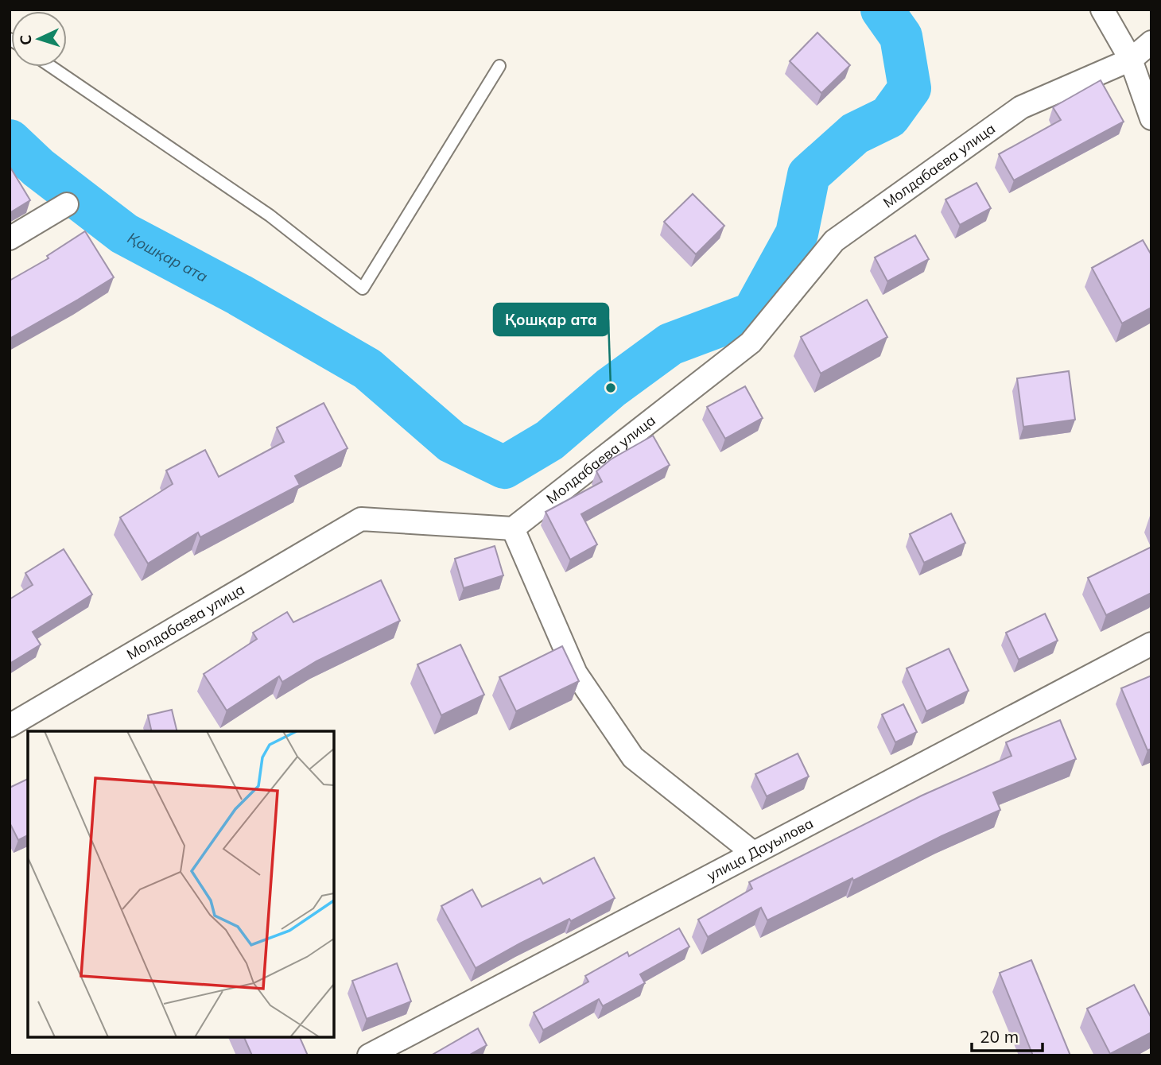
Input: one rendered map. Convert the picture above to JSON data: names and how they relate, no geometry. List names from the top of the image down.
{
  "streets": {
    "street": ["Молдабаева улица", "улица Дауылова"]
  },
  "water": ["Қошқар ата"],
  "places": ["Қошқар ата"],
  "scale_bar": "20 m",
  "north": "left"
}
